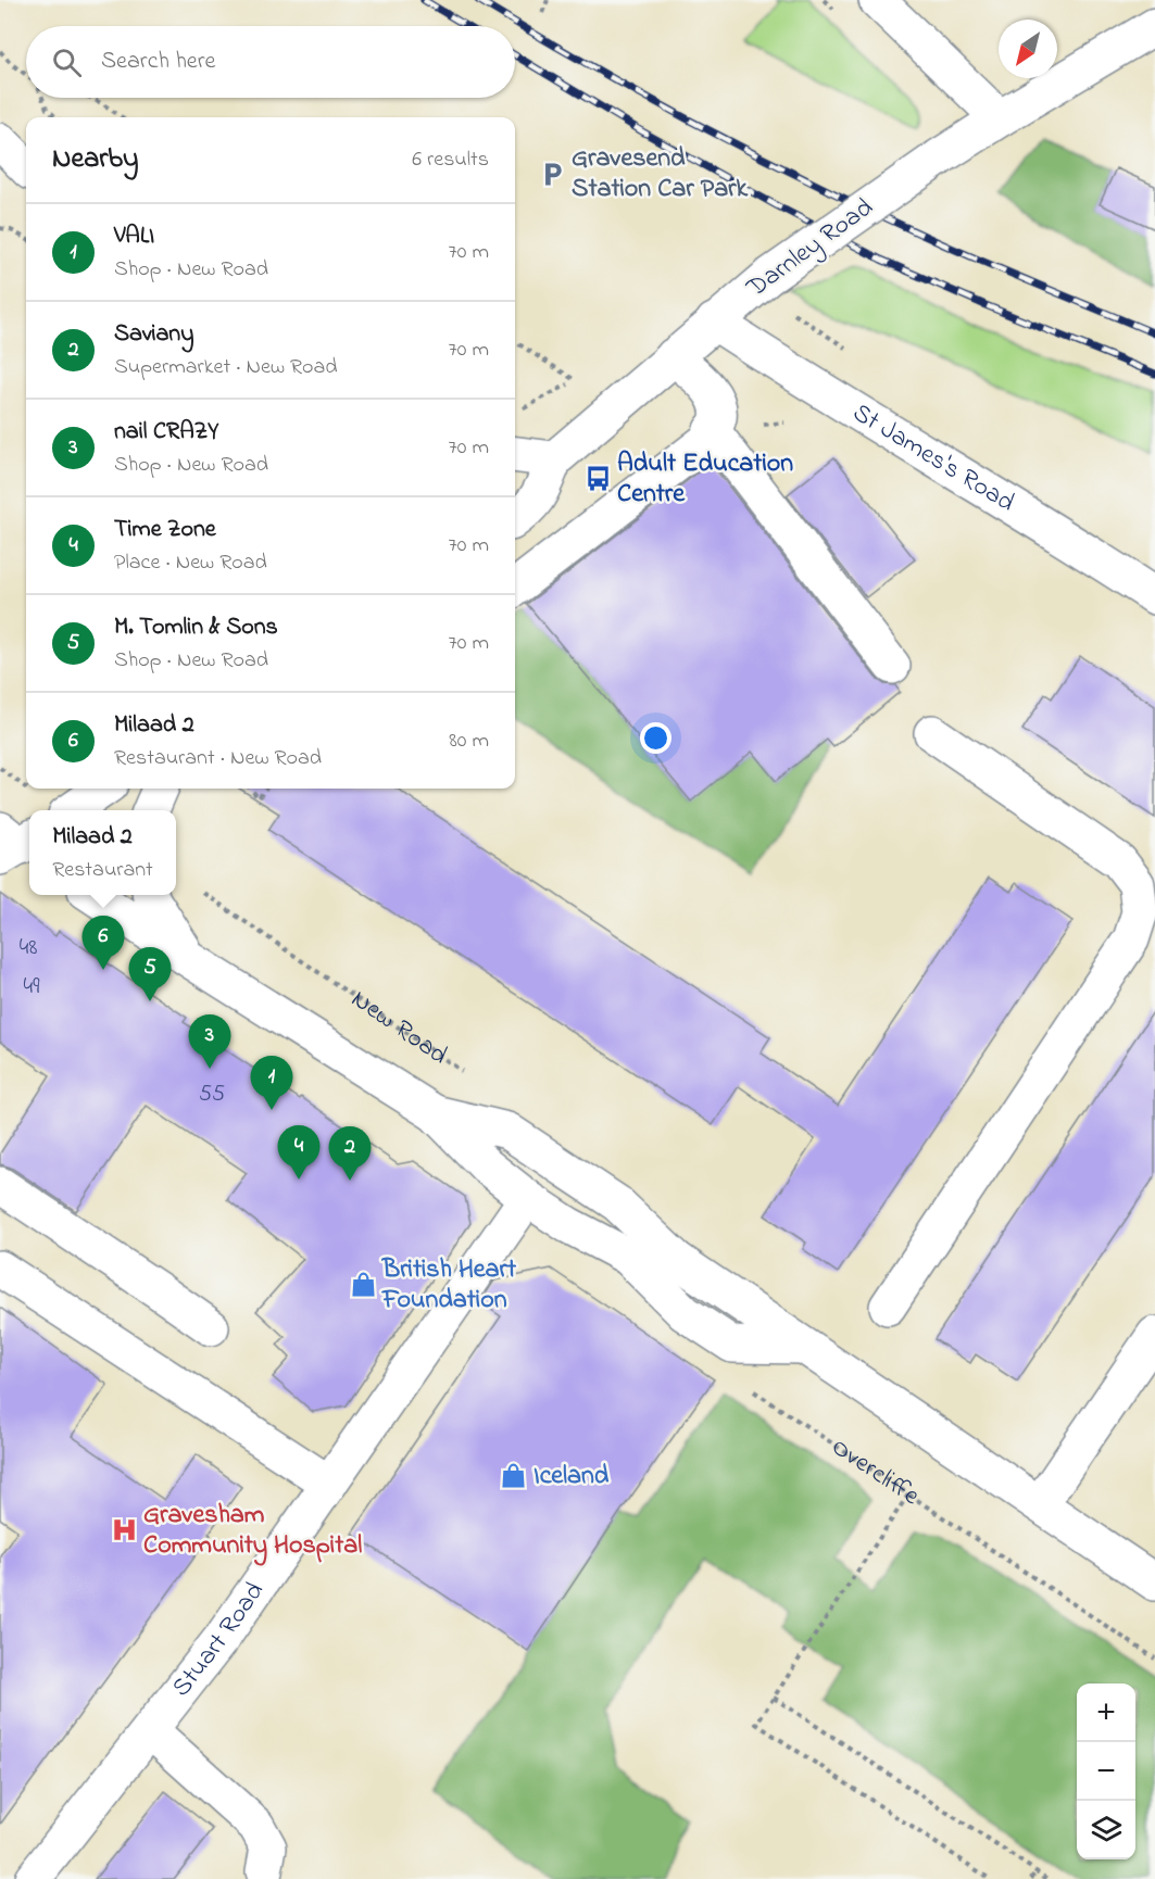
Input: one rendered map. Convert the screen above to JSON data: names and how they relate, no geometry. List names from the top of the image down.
{
  "streets": {
    "main road": [
      "Darnley Road",
      "St James's Road",
      "New Road",
      "Stuart Road"
    ],
    "path": ["Overcliffe"]
  },
  "crossings": [
    ["Darnley Road", "St James's Road"],
    ["New Road", "Stuart Road"]
  ],
  "places": {
    "parking": ["Gravesend Station Car Park"],
    "bus stop": ["Adult Education Centre"],
    "shop": ["British Heart Foundation", "Iceland"],
    "hospital": ["Gravesham Community Hospital"]
  },
  "house_numbers": ["48", "49", "55"],
  "north": "bottom left",
  "page": {
    "search": "Search here",
    "heading": ["Nearby", "6 results"],
    "list": [
      {
        "mark": "1",
        "name": "VALI",
        "note": "Shop · New Road",
        "value": "70 m"
      },
      {
        "mark": "2",
        "name": "Saviany",
        "note": "Supermarket · New Road",
        "value": "70 m"
      },
      {
        "mark": "3",
        "name": "nail CRAZY",
        "note": "Shop · New Road",
        "value": "70 m"
      },
      {
        "mark": "4",
        "name": "Time Zone",
        "note": "Place · New Road",
        "value": "70 m"
      },
      {
        "mark": "5",
        "name": "M. Tomlin & Sons",
        "note": "Shop · New Road",
        "value": "70 m"
      },
      {
        "mark": "6",
        "name": "Milaad 2",
        "note": "Restaurant · New Road",
        "value": "80 m"
      }
    ],
    "popup": ["Milaad 2", "Restaurant"],
    "pins": [
      "6",
      "5",
      "3",
      "1",
      "4",
      "2"
    ],
    "map_buttons": ["+", "−"]
  }
}
